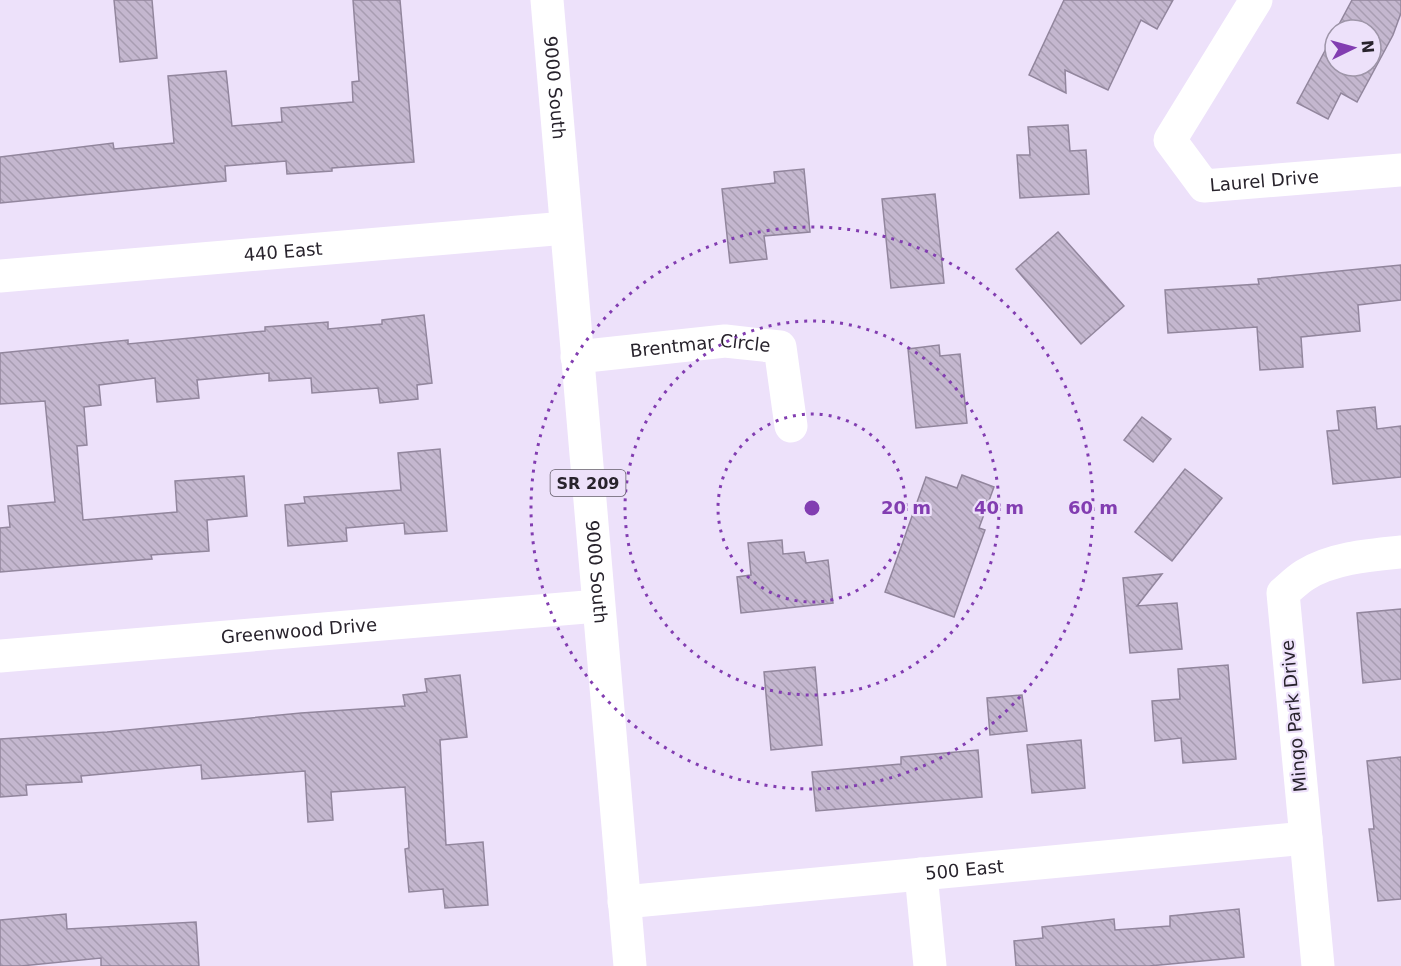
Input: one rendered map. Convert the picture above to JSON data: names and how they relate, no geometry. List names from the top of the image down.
{
  "streets": {
    "street": [
      "9000 South",
      "Laurel Drive",
      "440 East",
      "Brentmar Circle",
      "SR 209",
      "Greenwood Drive",
      "Mingo Park Drive",
      "500 East"
    ]
  },
  "crossings": [
    ["9000 South", "440 East"],
    ["9000 South", "Brentmar Circle"],
    ["9000 South", "Greenwood Drive"],
    ["9000 South", "500 East"],
    ["Mingo Park Drive", "500 East"]
  ],
  "north": "right",
  "rings": ["20 m", "40 m", "60 m"]
}
